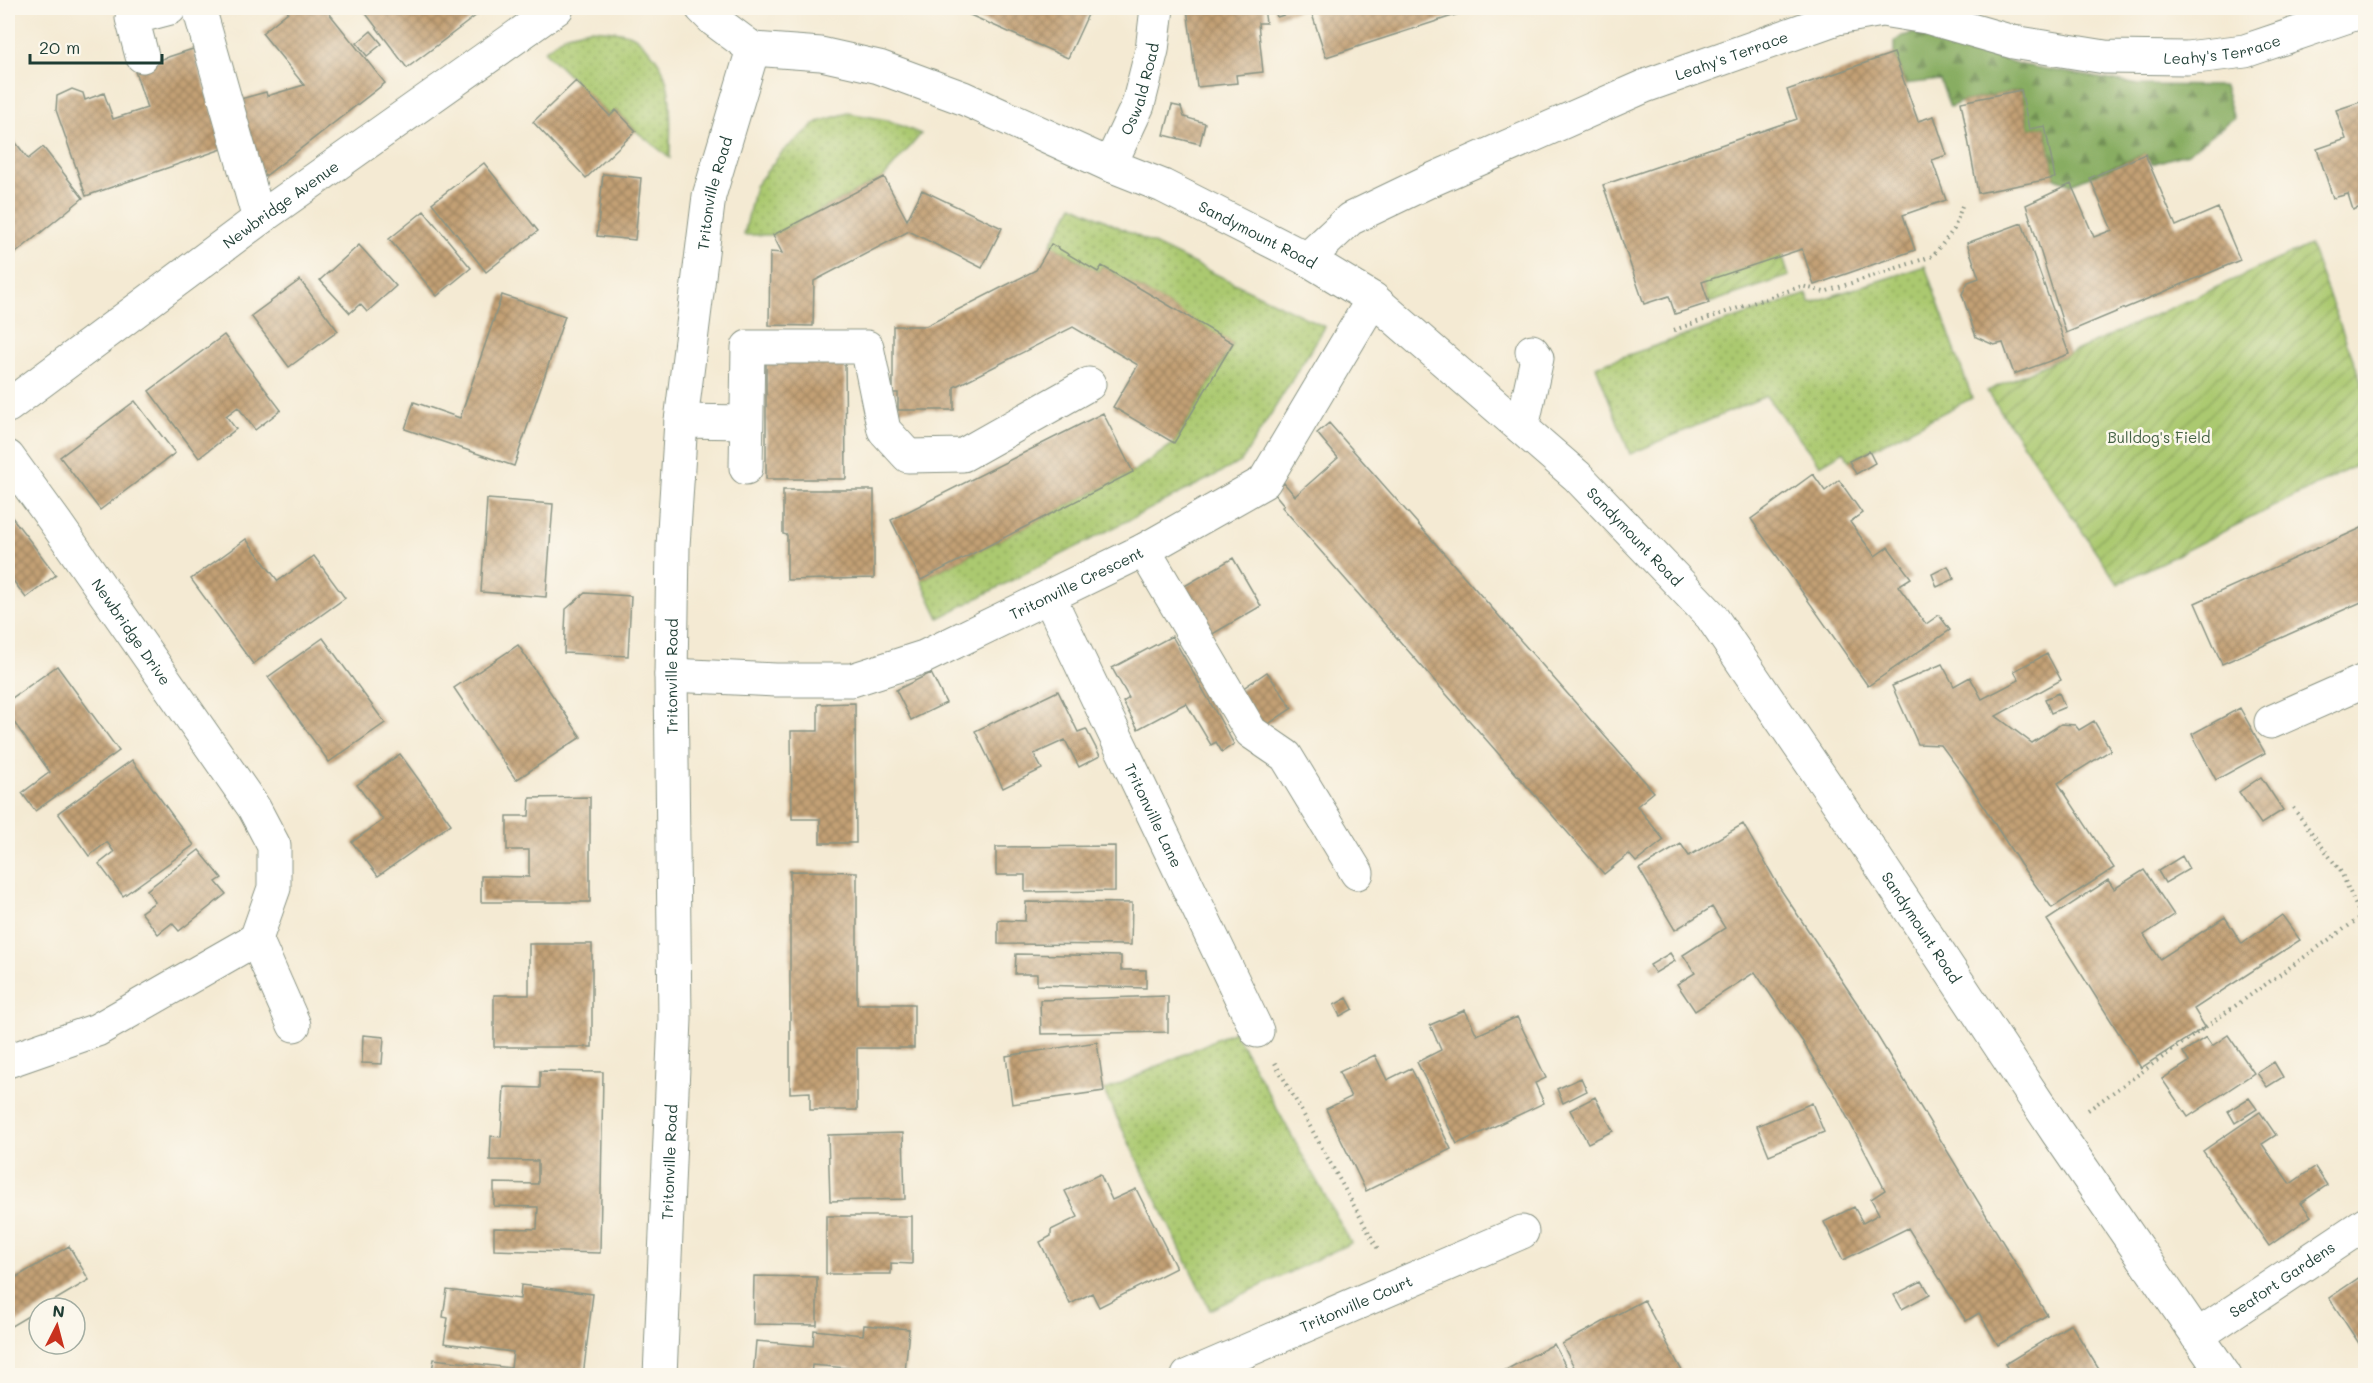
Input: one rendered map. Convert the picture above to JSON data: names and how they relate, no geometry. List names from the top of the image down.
{
  "streets": {
    "street": [
      "Leahy's Terrace",
      "Oswald Road",
      "Tritonville Road",
      "Newbridge Avenue",
      "Sandymount Road",
      "Tritonville Crescent",
      "Newbridge Drive",
      "Tritonville Lane",
      "Seafort Gardens",
      "Tritonville Court"
    ]
  },
  "crossings": [
    ["Leahy's Terrace", "Sandymount Road"],
    ["Oswald Road", "Sandymount Road"],
    ["Tritonville Road", "Sandymount Road"],
    ["Tritonville Road", "Tritonville Crescent"],
    ["Sandymount Road", "Tritonville Crescent"],
    ["Sandymount Road", "Seafort Gardens"],
    ["Tritonville Crescent", "Tritonville Lane"]
  ],
  "parks": ["Bulldog's Field"],
  "scale_bar": "20 m",
  "north": "top"
}
